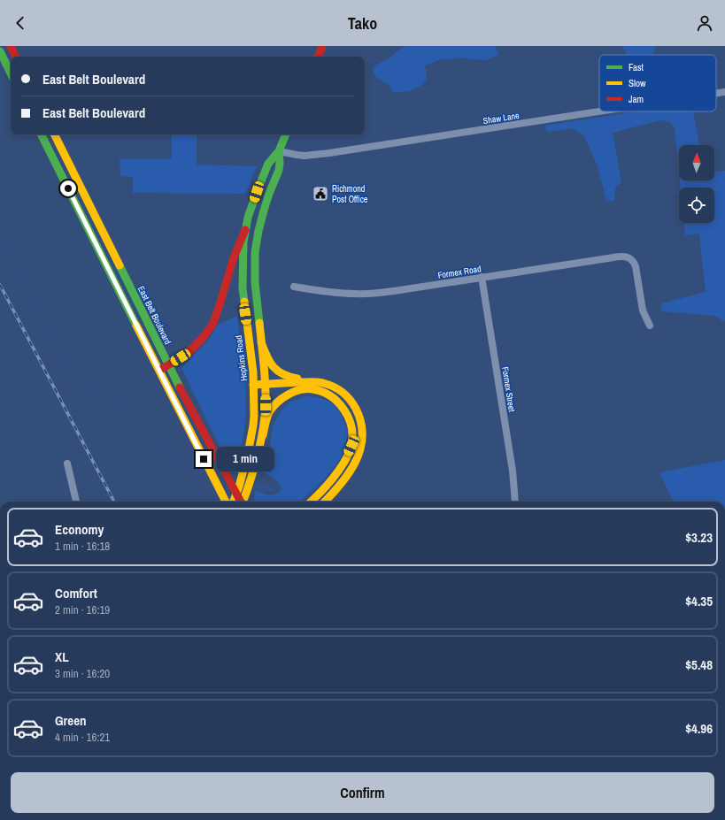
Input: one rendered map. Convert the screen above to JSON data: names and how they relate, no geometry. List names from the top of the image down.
{
  "streets": {
    "main road": ["East Belt Boulevard", "Hopkins Road"],
    "street": ["Shaw Lane", "Formex Road", "Formex Street"]
  },
  "crossings": [
    ["Shaw Lane", "Hopkins Road"],
    ["Formex Road", "Formex Street"]
  ],
  "places": {
    "public building": ["Richmond Post Office"]
  },
  "legend": ["Fast", "Slow", "Jam"],
  "north": "top",
  "page": {
    "header": "Tako",
    "banner": ["East Belt Boulevard", "East Belt Boulevard"],
    "bubble": "1 min",
    "list": [
      {
        "name": "Economy",
        "note": "1 min · 16:18",
        "value": "$3.23"
      },
      {
        "name": "Comfort",
        "note": "2 min · 16:19",
        "value": "$4.35"
      },
      {
        "name": "XL",
        "note": "3 min · 16:20",
        "value": "$5.48"
      },
      {
        "name": "Green",
        "note": "4 min · 16:21",
        "value": "$4.96"
      }
    ],
    "buttons": "Confirm"
  }
}
